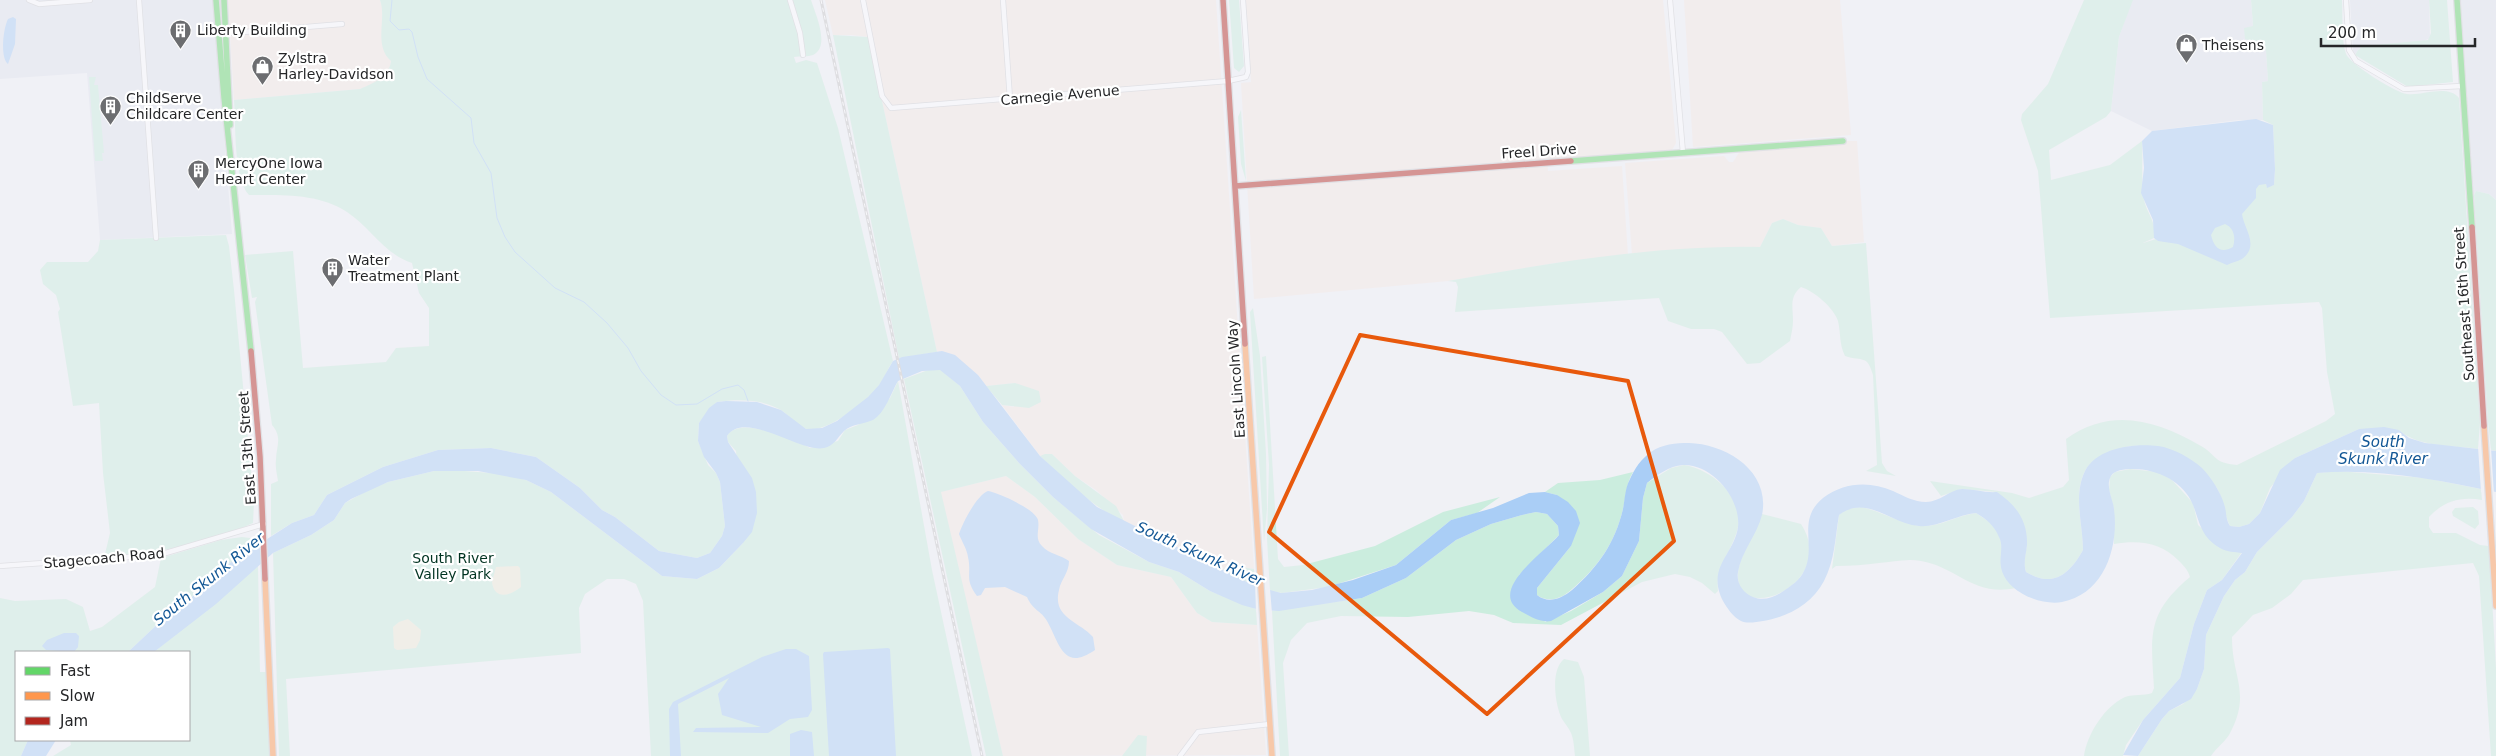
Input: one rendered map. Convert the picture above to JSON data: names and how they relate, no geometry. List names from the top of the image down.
{
  "streets": {
    "main road": [
      "Freel Drive",
      "Southeast 16th Street",
      "East Lincoln Way",
      "East 13th Street"
    ],
    "street": ["Carnegie Avenue", "Stagecoach Road"]
  },
  "crossings": [
    ["Carnegie Avenue", "East Lincoln Way"],
    ["Freel Drive", "East Lincoln Way"],
    ["East 13th Street", "Stagecoach Road"]
  ],
  "water": ["South Skunk River"],
  "parks": ["South River Valley Park"],
  "places": {
    "building": [
      "Liberty Building",
      "ChildServe Childcare Center",
      "MercyOne Iowa Heart Center",
      "Water Treatment Plant"
    ],
    "shop": ["Theisens", "Zylstra Harley-Davidson"]
  },
  "legend": ["Fast", "Slow", "Jam"],
  "scale_bar": "200 m"
}
